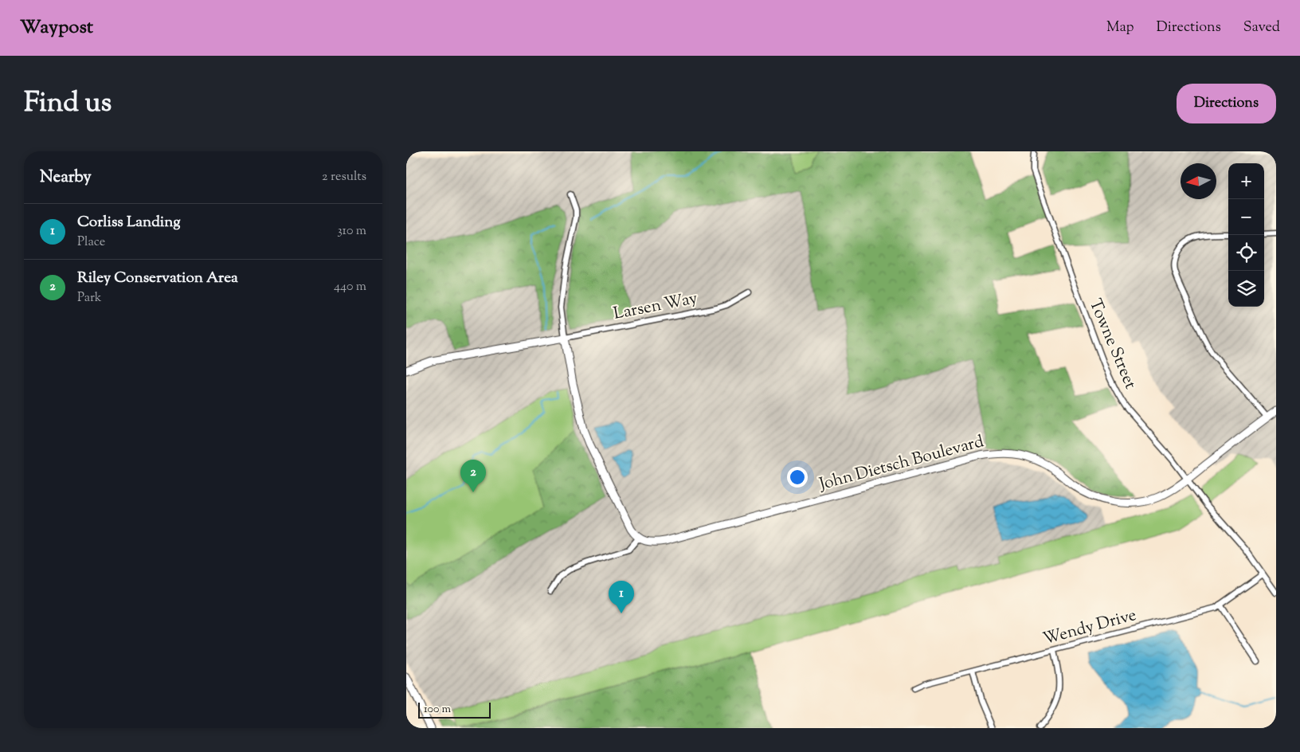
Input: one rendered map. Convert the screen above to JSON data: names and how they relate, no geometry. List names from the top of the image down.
{
  "streets": {
    "street": [
      "Larsen Way",
      "Towne Street",
      "John Dietsch Boulevard",
      "Wendy Drive"
    ]
  },
  "crossings": [
    ["Towne Street", "John Dietsch Boulevard"],
    ["Towne Street", "Wendy Drive"]
  ],
  "scale_bar": "100 m",
  "north": "left",
  "page": {
    "header": "Waypost",
    "nav": ["Map", "Directions", "Saved"],
    "title": "Find us",
    "buttons": "Directions",
    "heading": ["Nearby", "2 results"],
    "map_buttons": ["+", "−"],
    "list": [
      {
        "mark": "1",
        "name": "Corliss Landing",
        "note": "Place",
        "value": "310 m"
      },
      {
        "mark": "2",
        "name": "Riley Conservation Area",
        "note": "Park",
        "value": "440 m"
      }
    ],
    "pins": ["2", "1"],
    "scale": "100 m"
  }
}
